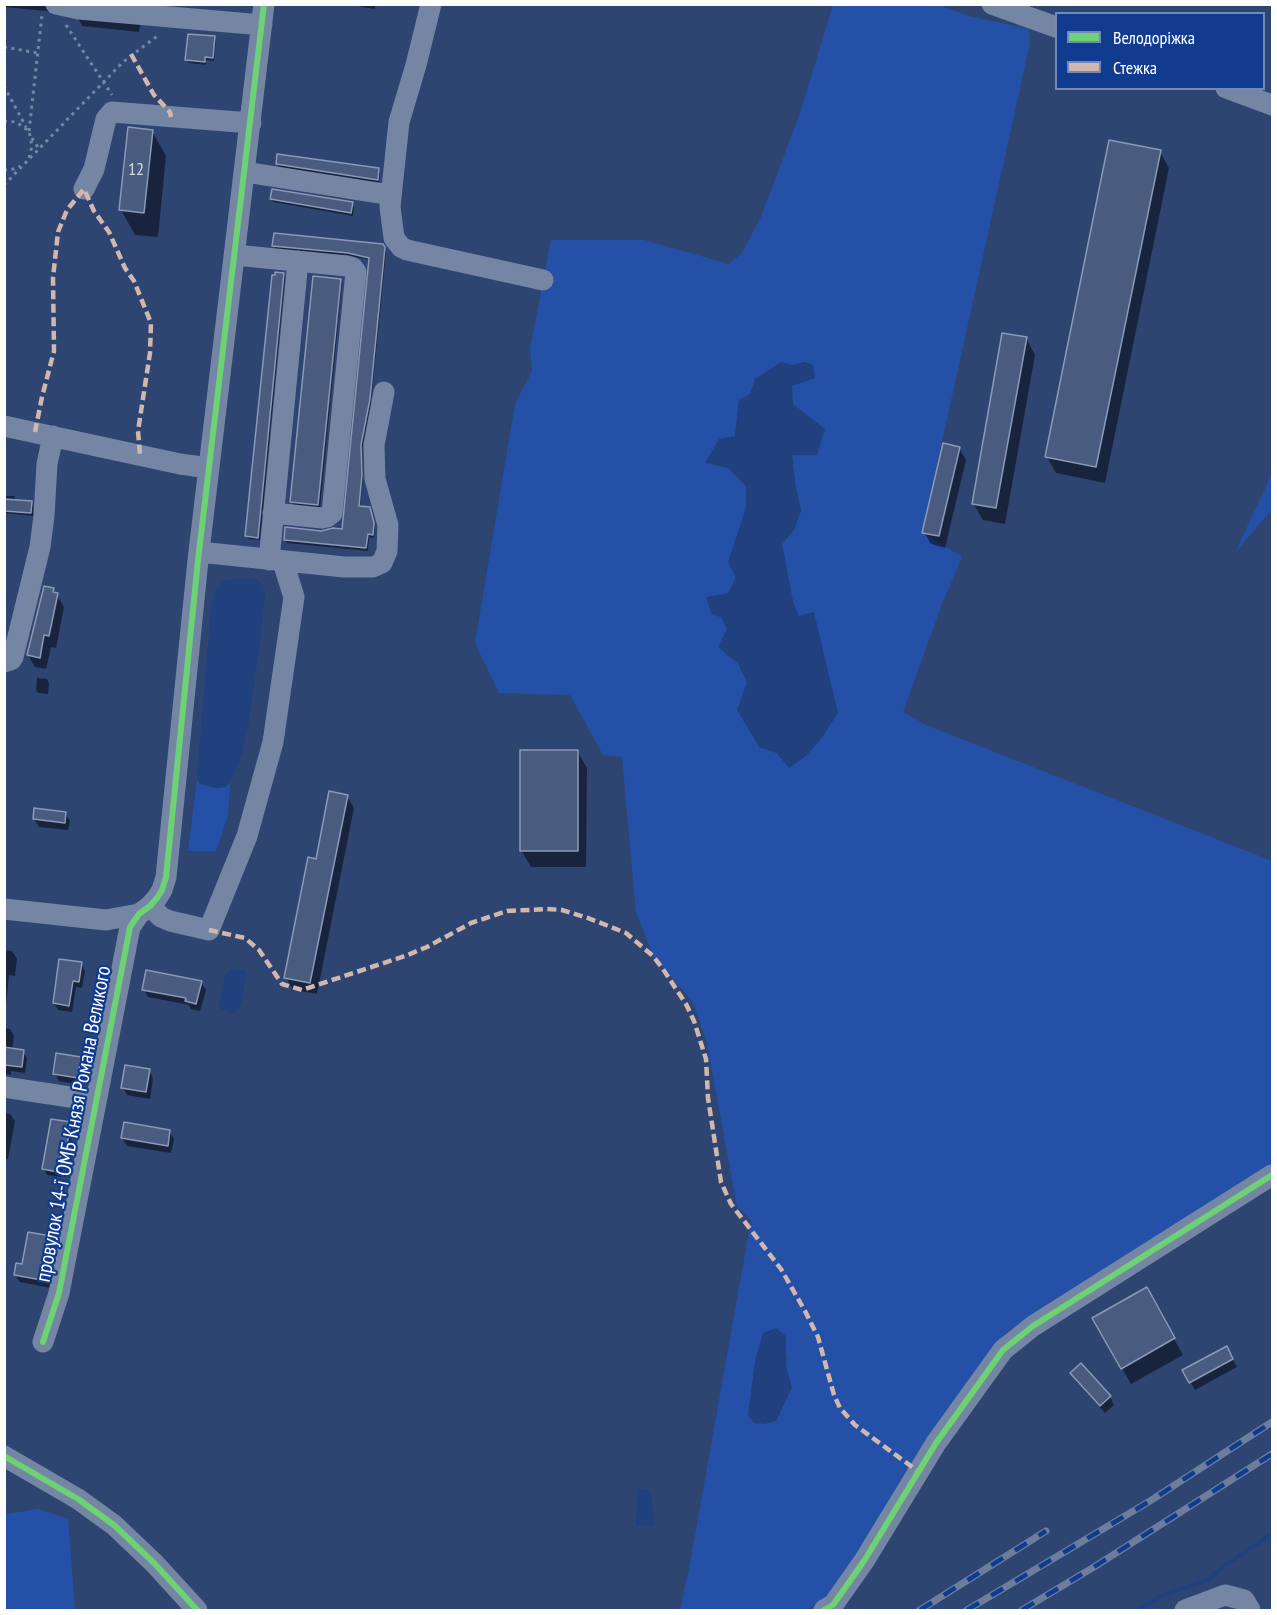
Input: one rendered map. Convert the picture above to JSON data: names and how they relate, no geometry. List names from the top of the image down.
{
  "streets": {
    "street": ["провулок 14-ї ОМБ Князя Романа Великого"]
  },
  "house_numbers": ["12"],
  "legend": ["Велодоріжка", "Стежка"]
}
